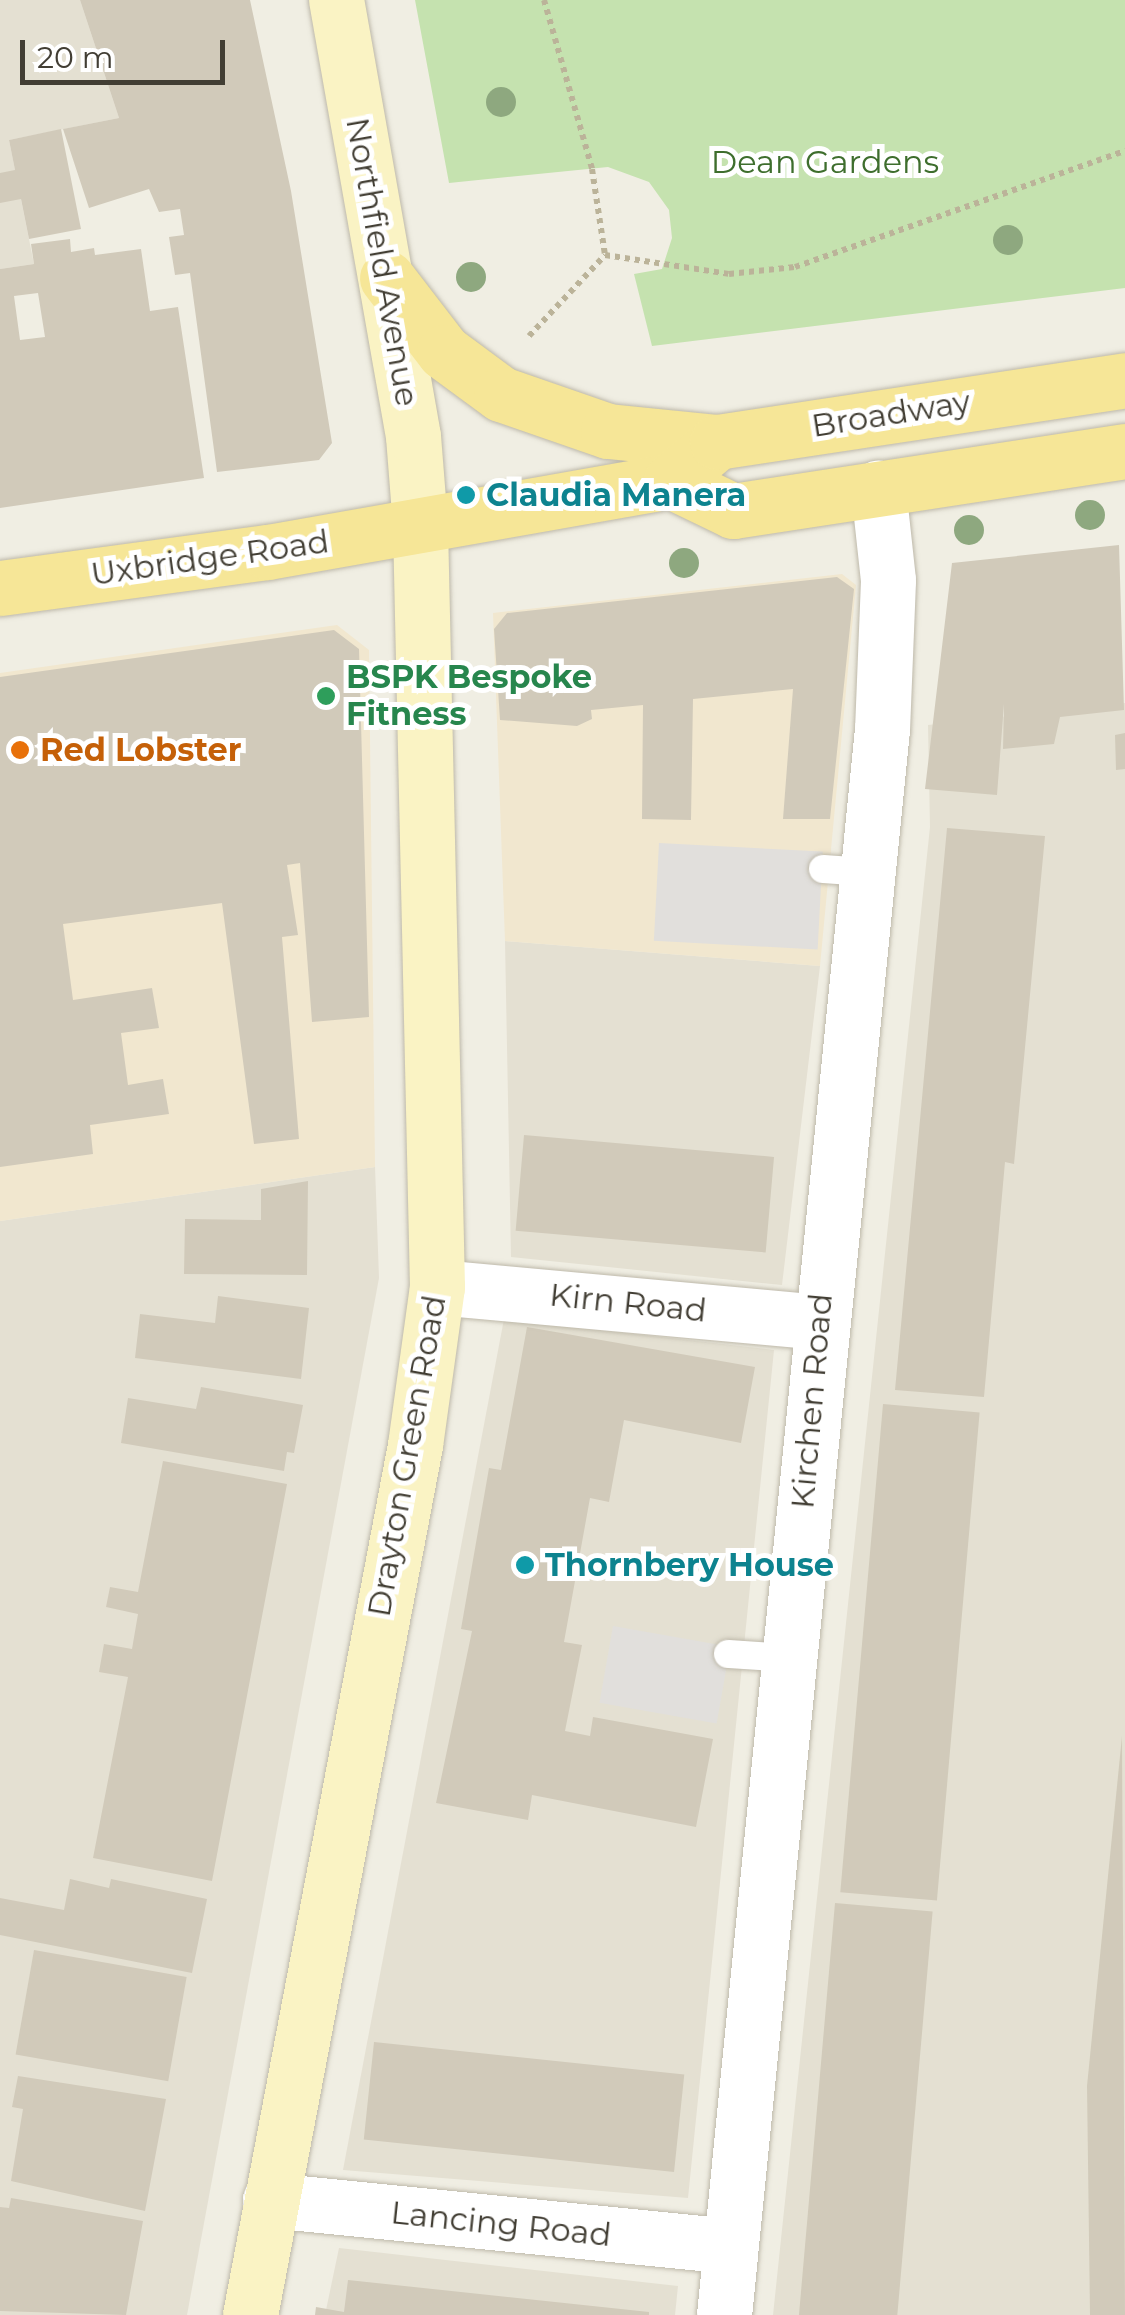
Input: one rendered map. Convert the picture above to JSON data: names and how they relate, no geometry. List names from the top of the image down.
{
  "streets": {
    "main road": [
      "Northfield Avenue",
      "Broadway",
      "Uxbridge Road",
      "Drayton Green Road"
    ],
    "street": ["Kirn Road", "Kirchen Road", "Lancing Road"]
  },
  "crossings": [
    ["Northfield Avenue", "Broadway"],
    ["Northfield Avenue", "Uxbridge Road"],
    ["Northfield Avenue", "Drayton Green Road"],
    ["Uxbridge Road", "Drayton Green Road"],
    ["Kirn Road", "Kirchen Road"],
    ["Kirn Road", "Drayton Green Road"],
    ["Kirchen Road", "Lancing Road"],
    ["Drayton Green Road", "Lancing Road"]
  ],
  "parks": ["Dean Gardens"],
  "places": [
    "Claudia Manera",
    "BSPK Bespoke Fitness",
    "Red Lobster",
    "Thornbery House"
  ],
  "scale_bar": "20 m"
}
